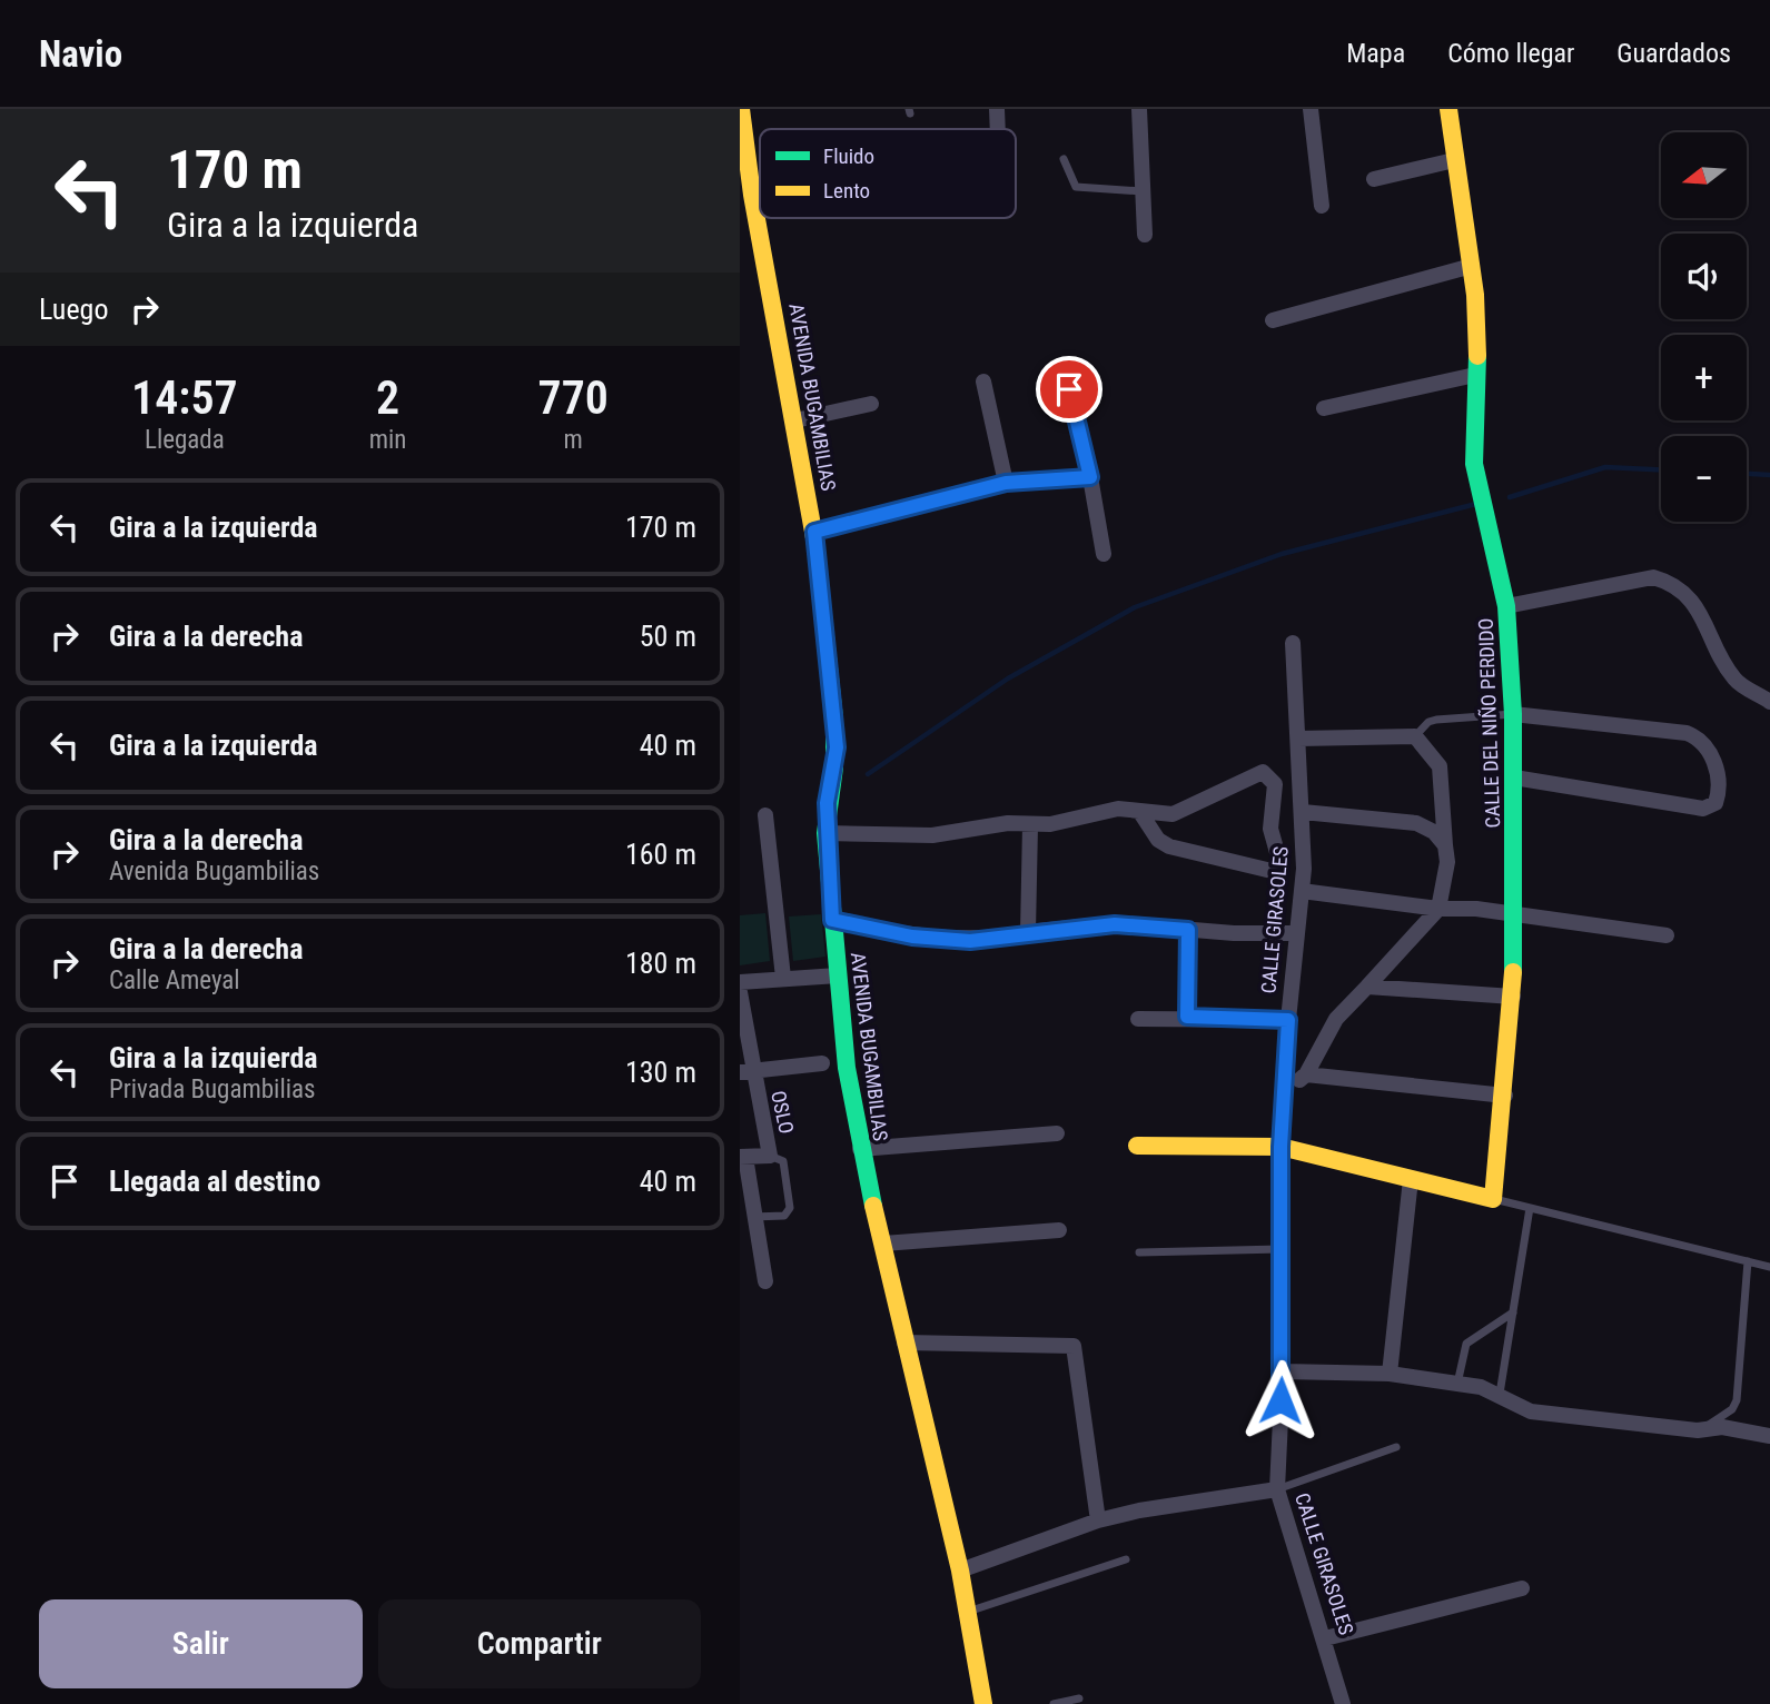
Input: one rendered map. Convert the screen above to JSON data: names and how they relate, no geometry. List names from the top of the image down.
{
  "streets": {
    "street": [
      "AVENIDA BUGAMBILIAS",
      "CALLE DEL NIÑO PERDIDO",
      "CALLE GIRASOLES",
      "OSLO"
    ]
  },
  "legend": ["Fluido", "Lento"],
  "north": "left",
  "page": {
    "header": "Navio",
    "nav": ["Mapa", "Cómo llegar", "Guardados"],
    "turn": ["170 m", "Gira a la izquierda"],
    "map_buttons": ["+", "−"],
    "then": "Luego",
    "eta": [
      "14:57",
      "Llegada",
      "2",
      "min",
      "770",
      "m"
    ],
    "list": [
      {
        "name": "Gira a la izquierda",
        "value": "170 m"
      },
      {
        "name": "Gira a la derecha",
        "value": "50 m"
      },
      {
        "name": "Gira a la izquierda",
        "value": "40 m"
      },
      {
        "name": "Gira a la derecha",
        "note": "Avenida Bugambilias",
        "value": "160 m"
      },
      {
        "name": "Gira a la derecha",
        "note": "Calle Ameyal",
        "value": "180 m"
      },
      {
        "name": "Gira a la izquierda",
        "note": "Privada Bugambilias",
        "value": "130 m"
      },
      {
        "name": "Llegada al destino",
        "value": "40 m"
      }
    ],
    "buttons": ["Salir", "Compartir"]
  }
}
